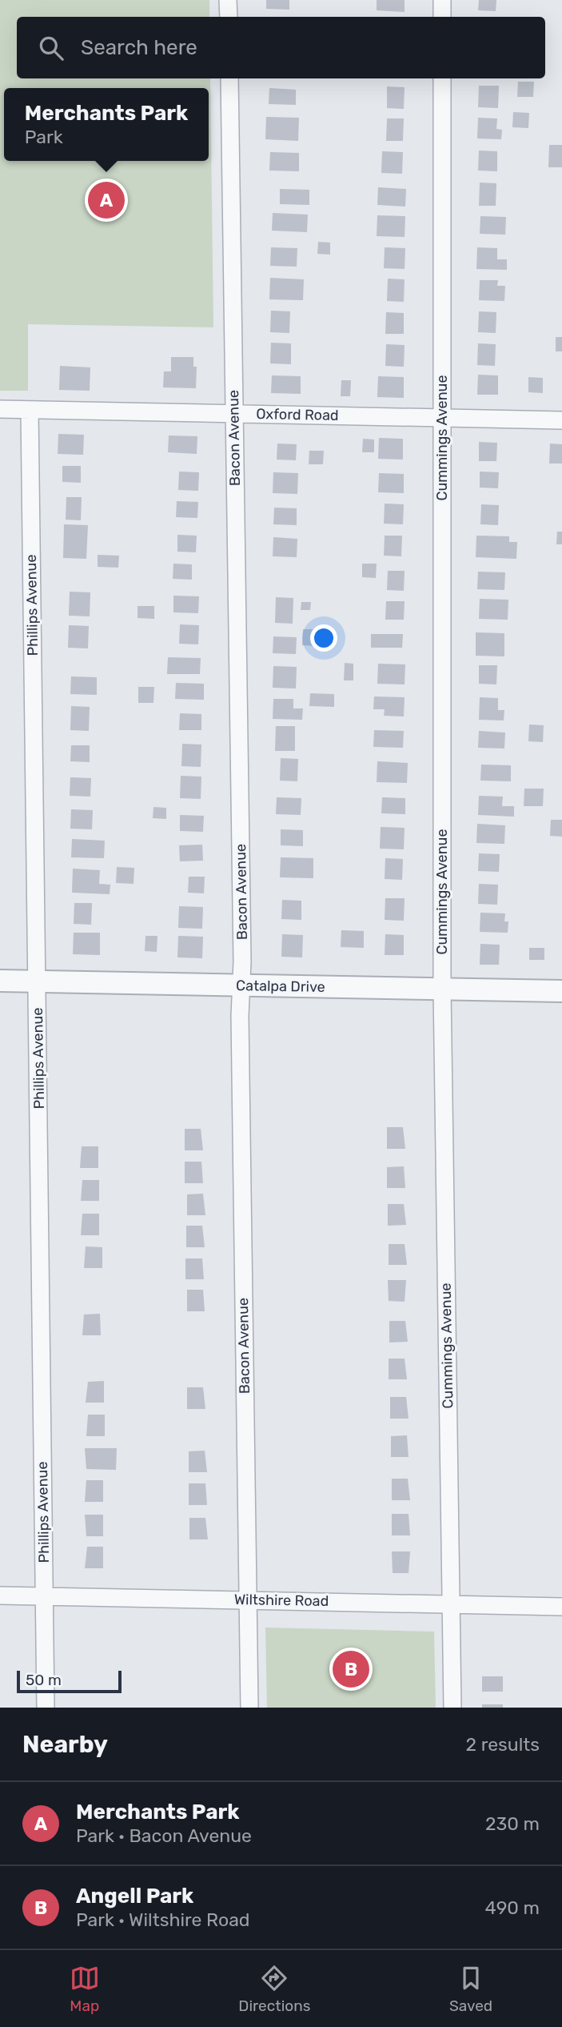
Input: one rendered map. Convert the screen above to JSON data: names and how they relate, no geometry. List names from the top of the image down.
{
  "streets": {
    "street": [
      "Oxford Road",
      "Bacon Avenue",
      "Cummings Avenue",
      "Phillips Avenue",
      "Catalpa Drive",
      "Wiltshire Road"
    ]
  },
  "crossings": [
    ["Oxford Road", "Bacon Avenue"],
    ["Oxford Road", "Cummings Avenue"],
    ["Oxford Road", "Phillips Avenue"],
    ["Bacon Avenue", "Catalpa Drive"],
    ["Bacon Avenue", "Wiltshire Road"],
    ["Cummings Avenue", "Catalpa Drive"],
    ["Cummings Avenue", "Wiltshire Road"],
    ["Phillips Avenue", "Catalpa Drive"],
    ["Phillips Avenue", "Wiltshire Road"]
  ],
  "scale_bar": "50 m",
  "page": {
    "search": "Search here",
    "popup": ["Merchants Park", "Park"],
    "pins": ["A", "B"],
    "scale": "50 m",
    "heading": ["Nearby", "2 results"],
    "list": [
      {
        "mark": "A",
        "name": "Merchants Park",
        "note": "Park · Bacon Avenue",
        "value": "230 m"
      },
      {
        "mark": "B",
        "name": "Angell Park",
        "note": "Park · Wiltshire Road",
        "value": "490 m"
      }
    ],
    "nav": ["Map", "Directions", "Saved"]
  }
}
